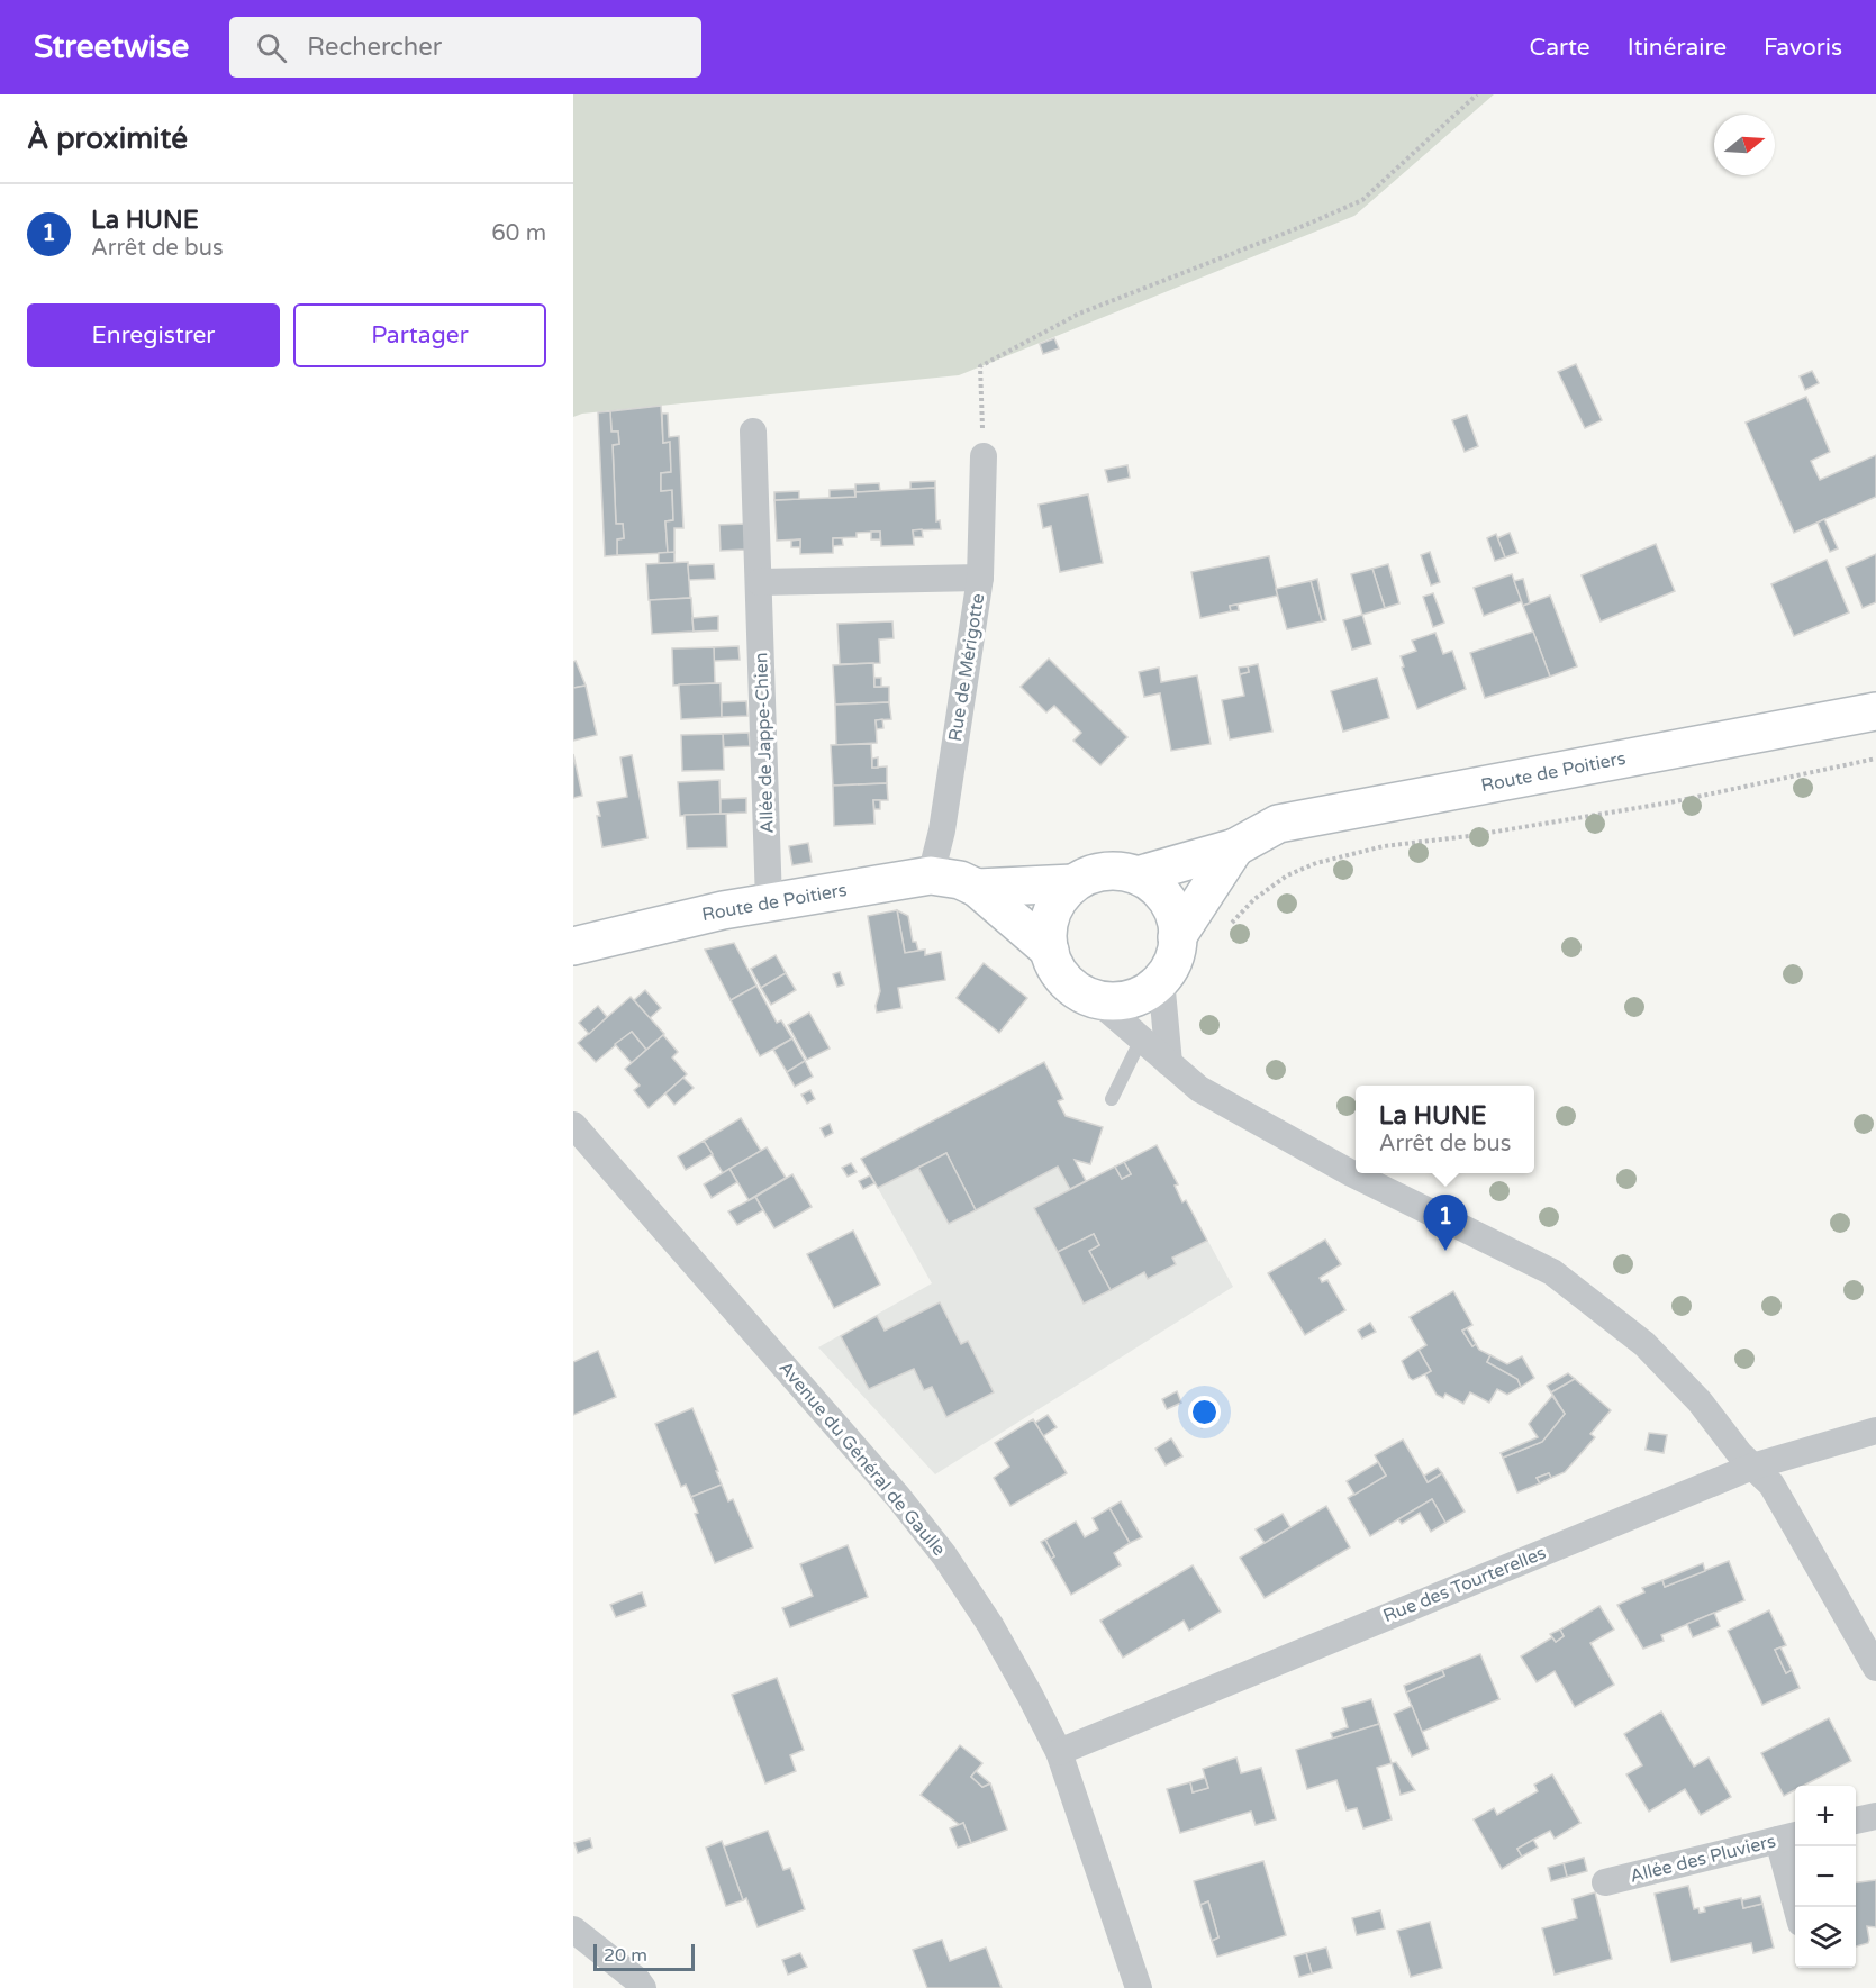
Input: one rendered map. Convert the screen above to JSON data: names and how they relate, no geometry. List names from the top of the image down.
{
  "streets": {
    "street": [
      "Rue de Mérigotte",
      "Allée de Jappe-Chien",
      "Route de Poitiers",
      "Avenue du Général de Gaulle",
      "Rue des Tourterelles",
      "Allée des Pluviers"
    ]
  },
  "crossings": [
    ["Rue de Mérigotte", "Route de Poitiers"],
    ["Allée de Jappe-Chien", "Route de Poitiers"],
    ["Avenue du Général de Gaulle", "Rue des Tourterelles"]
  ],
  "scale_bar": "20 m",
  "north": "right",
  "page": {
    "header": "Streetwise",
    "search": "Rechercher",
    "nav": ["Carte", "Itinéraire", "Favoris"],
    "heading": "À proximité",
    "list": [
      {
        "mark": "1",
        "name": "La HUNE",
        "note": "Arrêt de bus",
        "value": "60 m"
      }
    ],
    "buttons": ["Enregistrer", "Partager"],
    "popup": ["La HUNE", "Arrêt de bus"],
    "pins": "1",
    "map_buttons": ["+", "−"],
    "scale": "20 m"
  }
}
